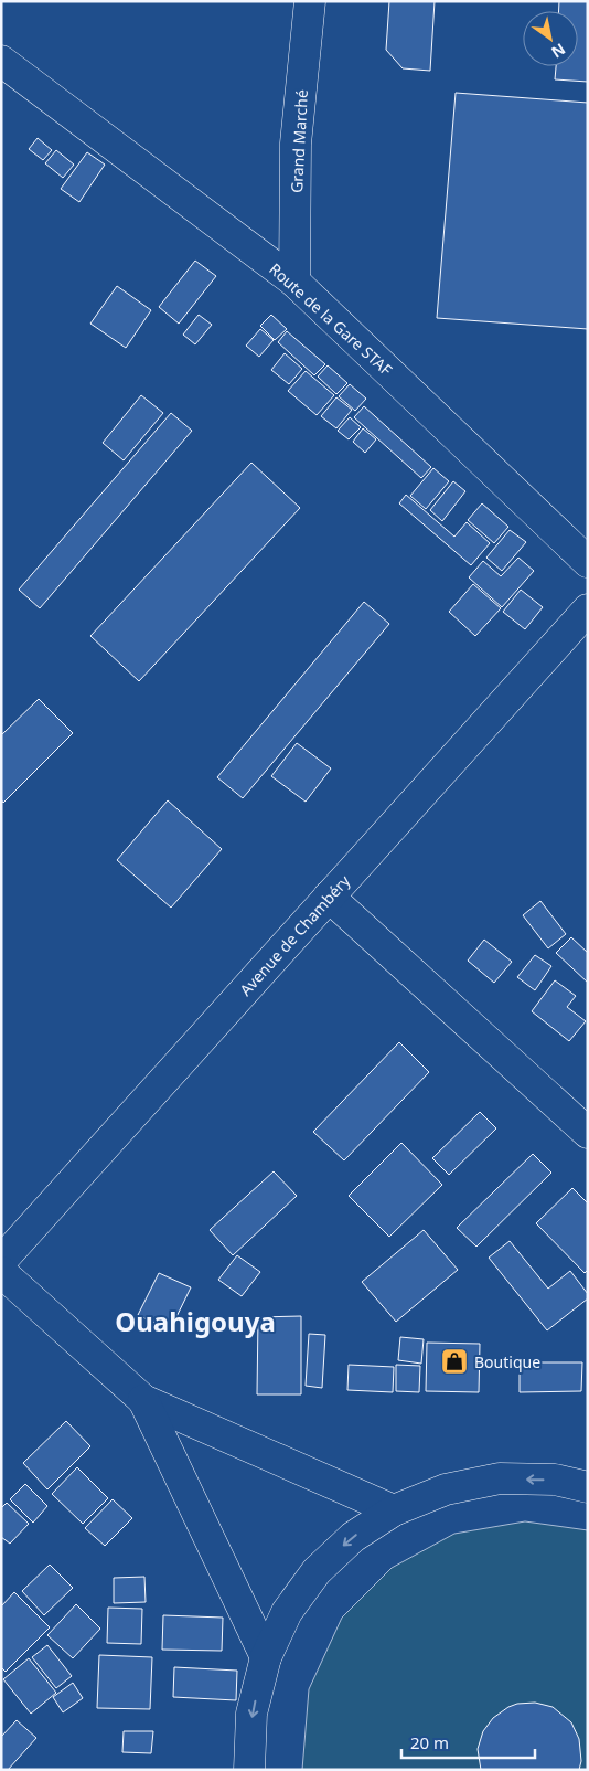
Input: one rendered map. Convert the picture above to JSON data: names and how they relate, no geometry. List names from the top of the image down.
{
  "streets": {
    "street": ["Grand Marché", "Route de la Gare STAF", "Avenue de Chambéry"]
  },
  "crossings": [
    ["Grand Marché", "Route de la Gare STAF"]
  ],
  "districts": ["Ouahigouya"],
  "places": {
    "shop": ["Boutique"]
  },
  "scale_bar": "20 m",
  "north": "bottom right"
}
